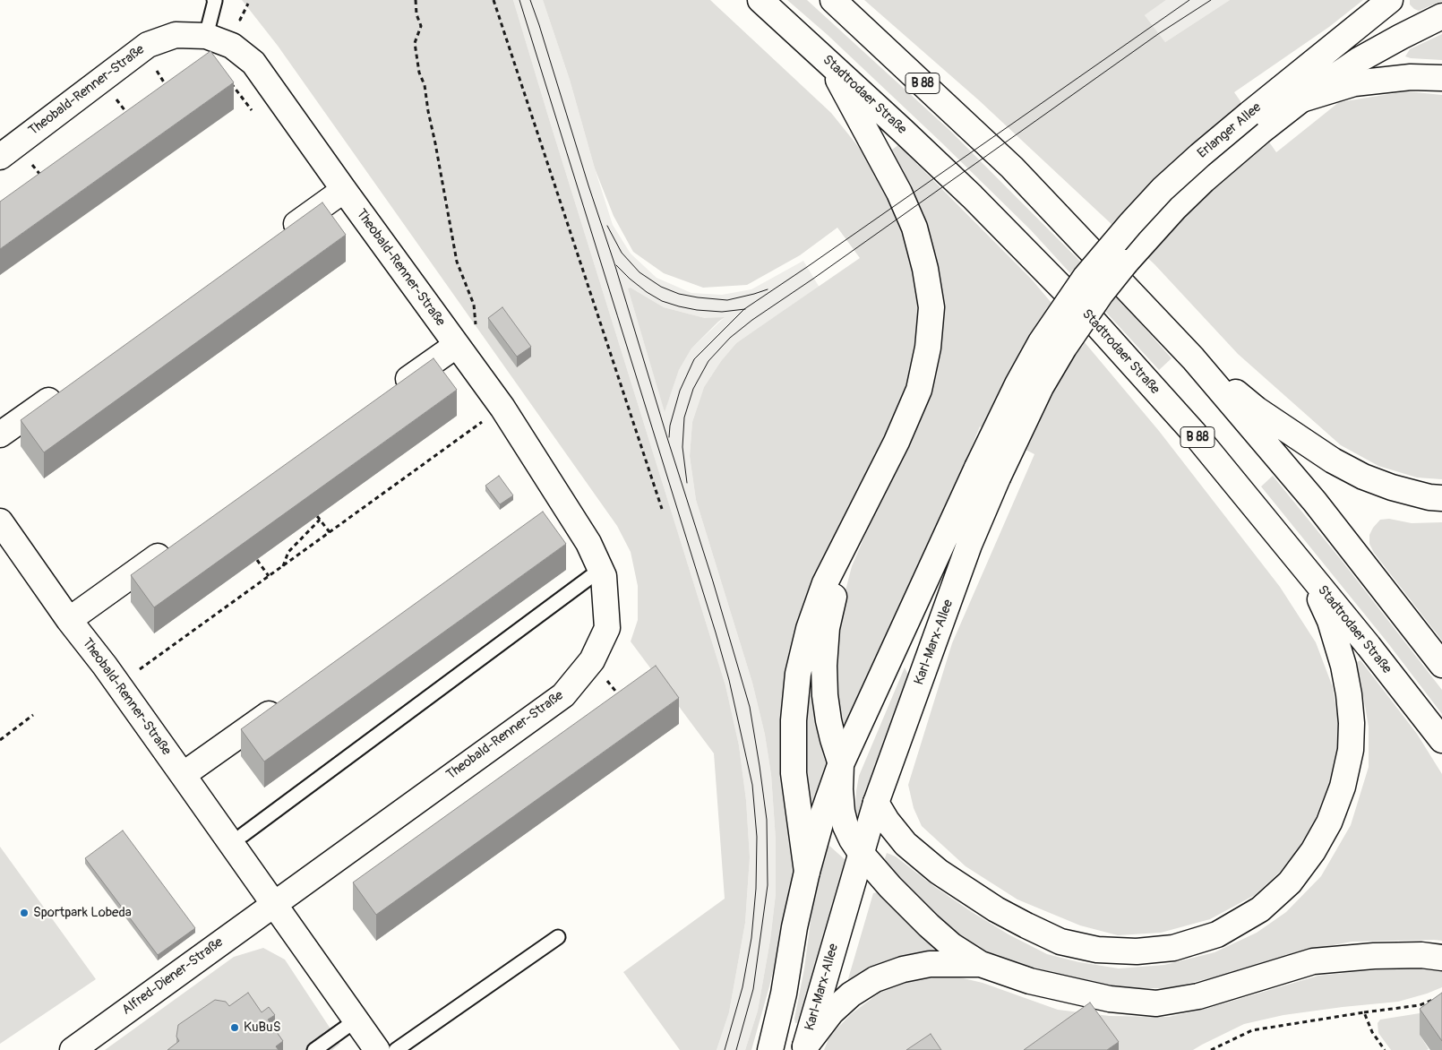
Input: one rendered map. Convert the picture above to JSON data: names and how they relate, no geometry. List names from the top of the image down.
{
  "streets": {
    "main road": [
      "B 88",
      "Theobald-Renner-Straße",
      "Stadtrodaer Straße",
      "Erlanger Allee",
      "Karl-Marx-Allee",
      "Alfred-Diener-Straße"
    ]
  },
  "crossings": [
    ["Theobald-Renner-Straße", "Alfred-Diener-Straße"],
    ["Erlanger Allee", "Karl-Marx-Allee"]
  ],
  "places": ["Sportpark Lobeda", "KuBuS"]
}
